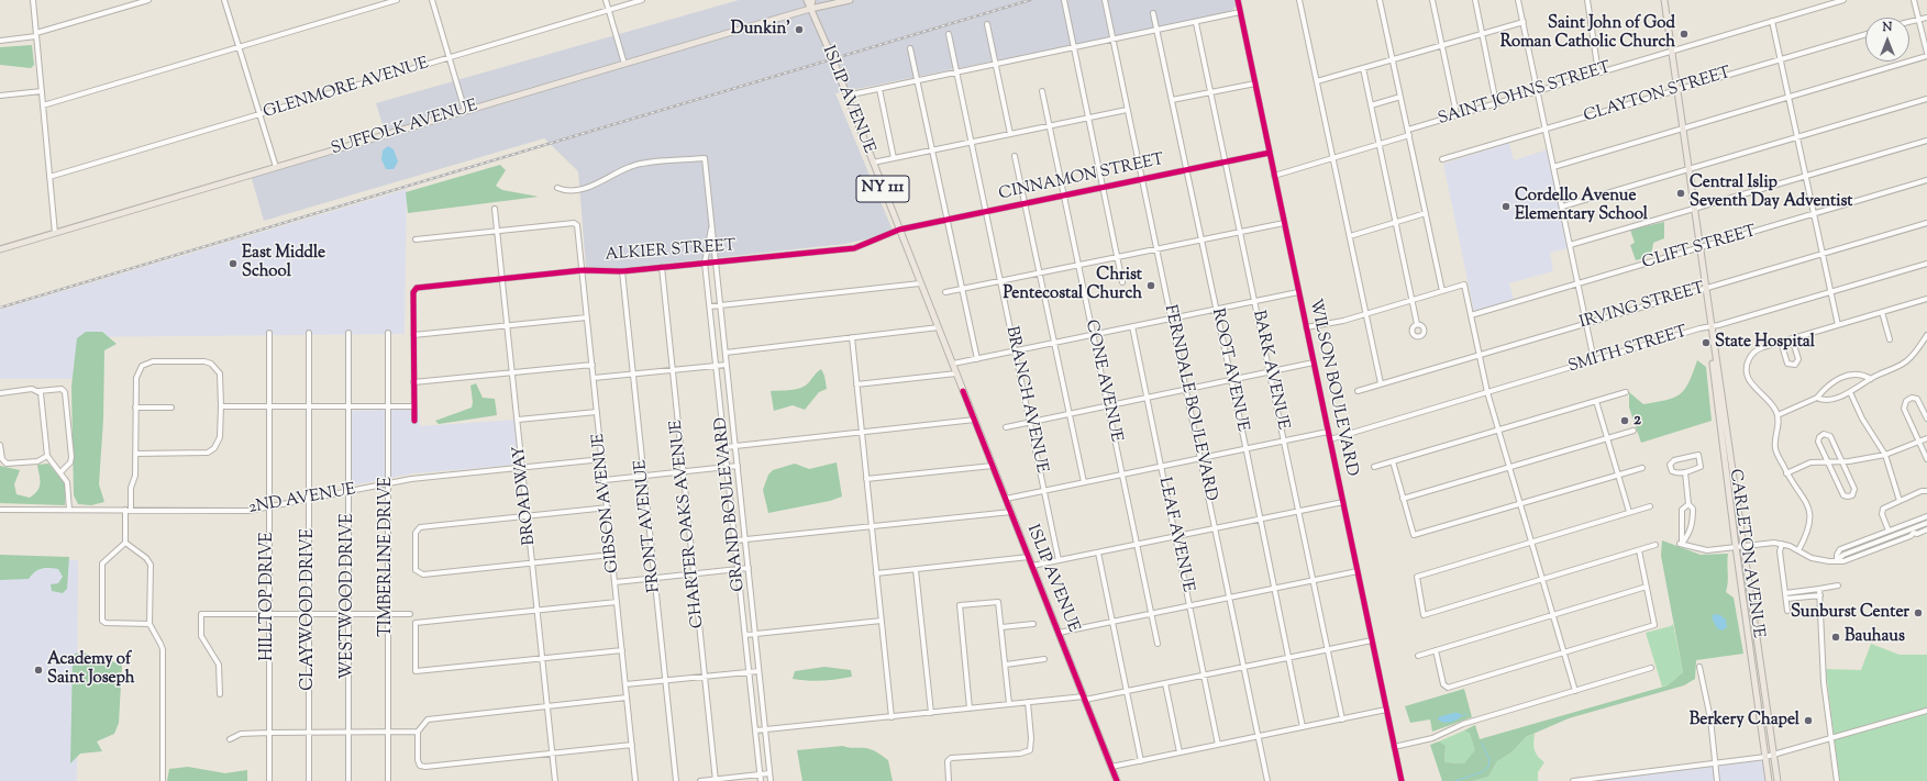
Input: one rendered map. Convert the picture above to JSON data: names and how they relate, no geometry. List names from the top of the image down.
{
  "streets": {
    "main road": [
      "ISLIP AVENUE",
      "SUFFOLK AVENUE",
      "NY 111",
      "CARLETON AVENUE"
    ],
    "street": [
      "GLENMORE AVENUE",
      "SAINT JOHNS STREET",
      "CLAYTON STREET",
      "CINNAMON STREET",
      "CLIFT STREET",
      "ALKIER STREET",
      "IRVING STREET",
      "SMITH STREET",
      "ROOT AVENUE",
      "BARK AVENUE",
      "CONE AVENUE",
      "WILSON BOULEVARD",
      "BRANCH AVENUE",
      "FERNDALE BOULEVARD",
      "BROADWAY",
      "2ND AVENUE",
      "GIBSON AVENUE",
      "GRAND BOULEVARD",
      "CHARTER OAKS AVENUE",
      "FRONT AVENUE",
      "LEAF AVENUE",
      "TIMBERLINE DRIVE",
      "HILLTOP DRIVE",
      "WESTWOOD DRIVE",
      "CLAYWOOD DRIVE"
    ]
  },
  "crossings": [
    ["SAINT JOHNS STREET", "CARLETON AVENUE"],
    ["CLAYTON STREET", "CARLETON AVENUE"],
    ["ISLIP AVENUE", "SUFFOLK AVENUE"],
    ["ISLIP AVENUE", "CINNAMON STREET"],
    ["ISLIP AVENUE", "NY 111"],
    ["ISLIP AVENUE", "ALKIER STREET"],
    ["SUFFOLK AVENUE", "NY 111"],
    ["CINNAMON STREET", "ALKIER STREET"],
    ["CINNAMON STREET", "ROOT AVENUE"],
    ["CINNAMON STREET", "BARK AVENUE"],
    ["CINNAMON STREET", "CONE AVENUE"],
    ["CINNAMON STREET", "WILSON BOULEVARD"],
    ["CINNAMON STREET", "BRANCH AVENUE"],
    ["CINNAMON STREET", "FERNDALE BOULEVARD"],
    ["CLIFT STREET", "CARLETON AVENUE"],
    ["ALKIER STREET", "BROADWAY"],
    ["ALKIER STREET", "GIBSON AVENUE"],
    ["ALKIER STREET", "GRAND BOULEVARD"],
    ["ALKIER STREET", "CHARTER OAKS AVENUE"],
    ["ALKIER STREET", "FRONT AVENUE"],
    ["IRVING STREET", "CARLETON AVENUE"],
    ["SMITH STREET", "WILSON BOULEVARD"],
    ["SMITH STREET", "CARLETON AVENUE"],
    ["BROADWAY", "2ND AVENUE"],
    ["BROADWAY", "GIBSON AVENUE"],
    ["2ND AVENUE", "GIBSON AVENUE"],
    ["2ND AVENUE", "TIMBERLINE DRIVE"],
    ["2ND AVENUE", "HILLTOP DRIVE"],
    ["2ND AVENUE", "WESTWOOD DRIVE"],
    ["2ND AVENUE", "CLAYWOOD DRIVE"]
  ],
  "places": [
    "Dunkin'",
    "Saint John of God Roman Catholic Church",
    "Central Islip Seventh Day Adventist",
    "Cordello Avenue Elementary School",
    "East Middle School",
    "Christ Pentecostal Church",
    "State Hospital",
    "2",
    "Sunburst Center",
    "Bauhaus",
    "Academy of Saint Joseph",
    "Berkery Chapel"
  ],
  "north": "top"
}
